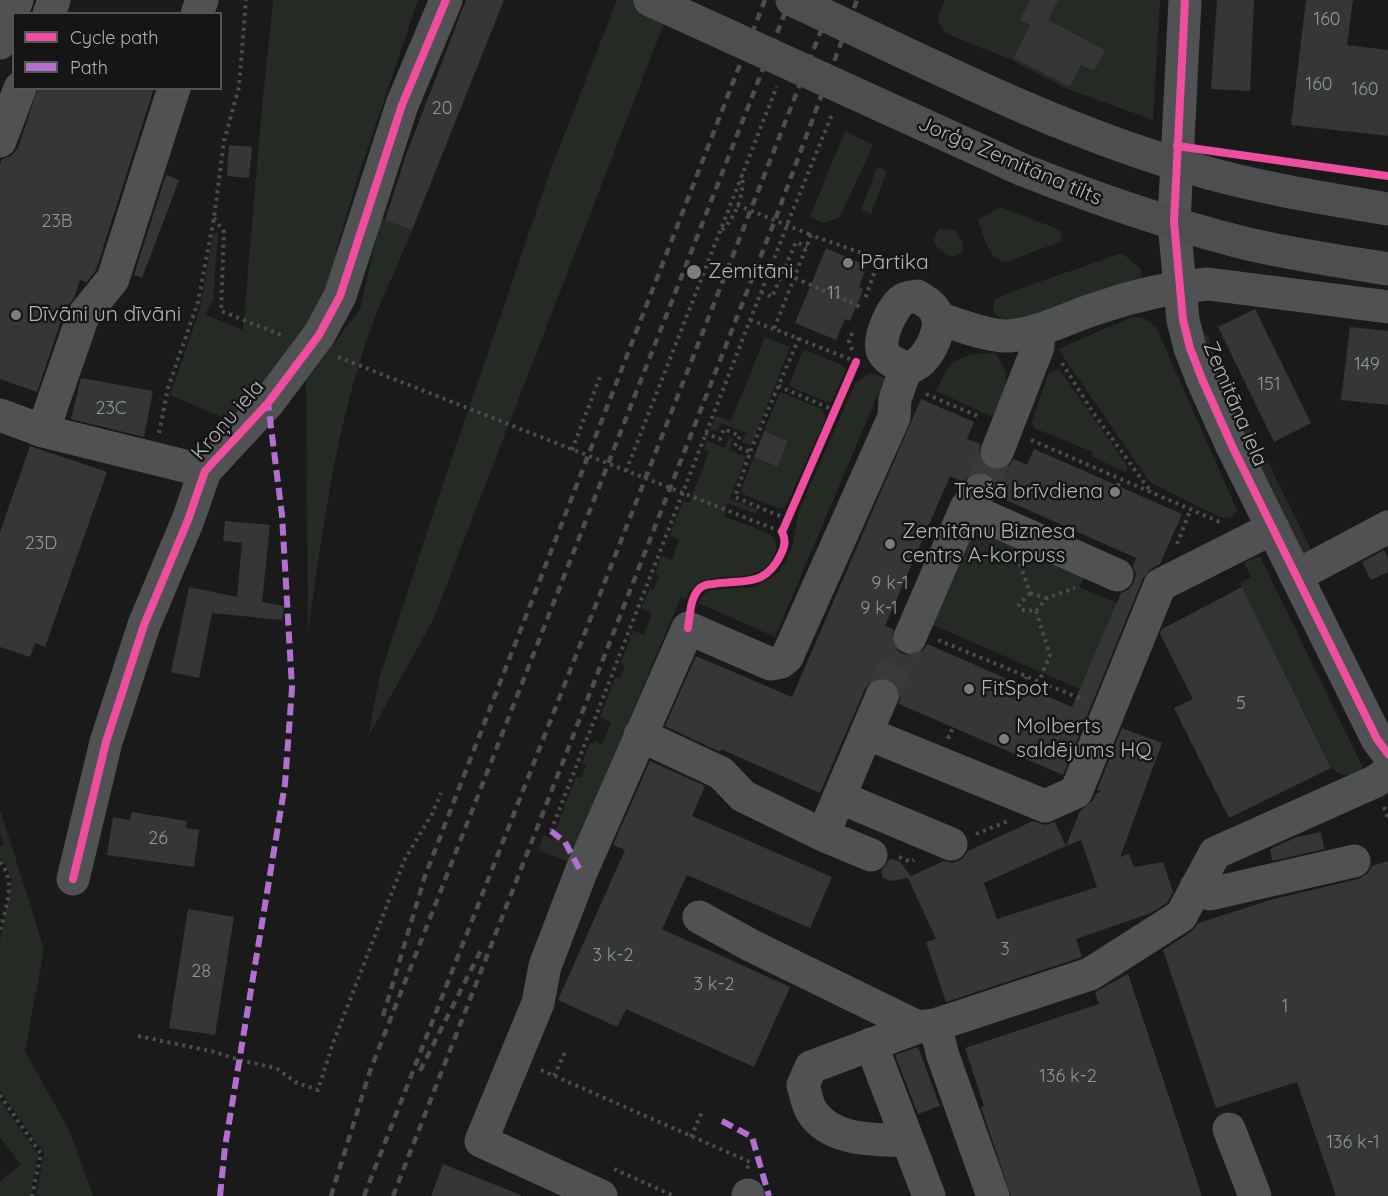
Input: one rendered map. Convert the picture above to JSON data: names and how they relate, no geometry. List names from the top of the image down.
{
  "streets": {
    "main road": ["Jorģa Zemitāna tilts"],
    "street": ["Zemitāna iela", "Kroņu iela"]
  },
  "places": [
    "Pārtika",
    "Zemitāni",
    "Dīvāni un dīvāni",
    "Trešā brīvdiena",
    "Zemitānu Biznesa centrs A-korpuss",
    "FitSpot",
    "Molberts saldējums HQ"
  ],
  "house_numbers": [
    "160",
    "160",
    "160",
    "20",
    "23B",
    "11",
    "149",
    "151",
    "23C",
    "23D",
    "9 k-1",
    "9 k-1",
    "5",
    "26",
    "3",
    "3 k-2",
    "28",
    "3 k-2",
    "1",
    "136 k-2",
    "136 k-1"
  ],
  "legend": ["Cycle path", "Path"]
}
